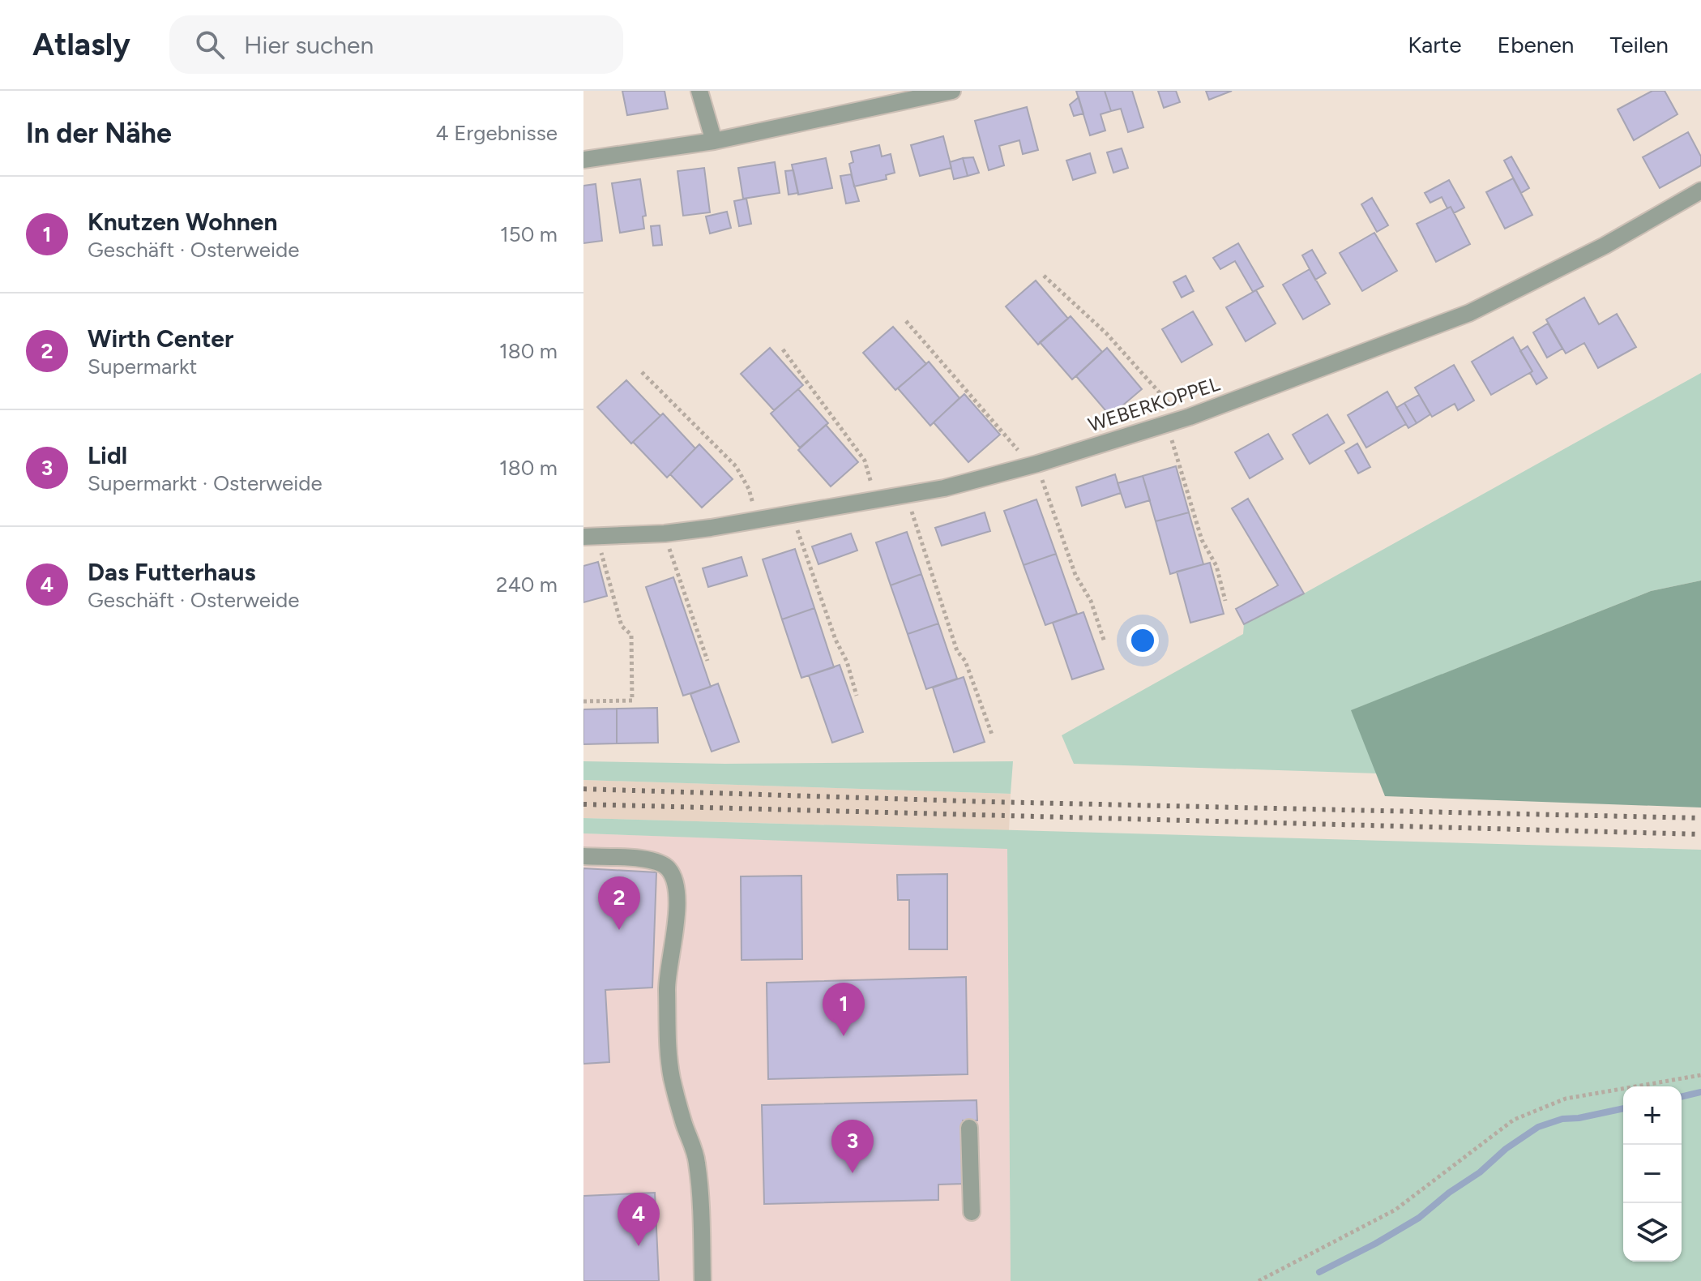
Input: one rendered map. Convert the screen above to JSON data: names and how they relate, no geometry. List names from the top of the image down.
{
  "streets": {
    "street": ["WEBERKOPPEL"]
  },
  "page": {
    "header": "Atlasly",
    "search": "Hier suchen",
    "nav": ["Karte", "Ebenen", "Teilen"],
    "heading": ["In der Nähe", "4 Ergebnisse"],
    "list": [
      {
        "mark": "1",
        "name": "Knutzen Wohnen",
        "note": "Geschäft · Osterweide",
        "value": "150 m"
      },
      {
        "mark": "2",
        "name": "Wirth Center",
        "note": "Supermarkt",
        "value": "180 m"
      },
      {
        "mark": "3",
        "name": "Lidl",
        "note": "Supermarkt · Osterweide",
        "value": "180 m"
      },
      {
        "mark": "4",
        "name": "Das Futterhaus",
        "note": "Geschäft · Osterweide",
        "value": "240 m"
      }
    ],
    "pins": [
      "2",
      "1",
      "3",
      "4"
    ],
    "map_buttons": ["+", "−"]
  }
}
